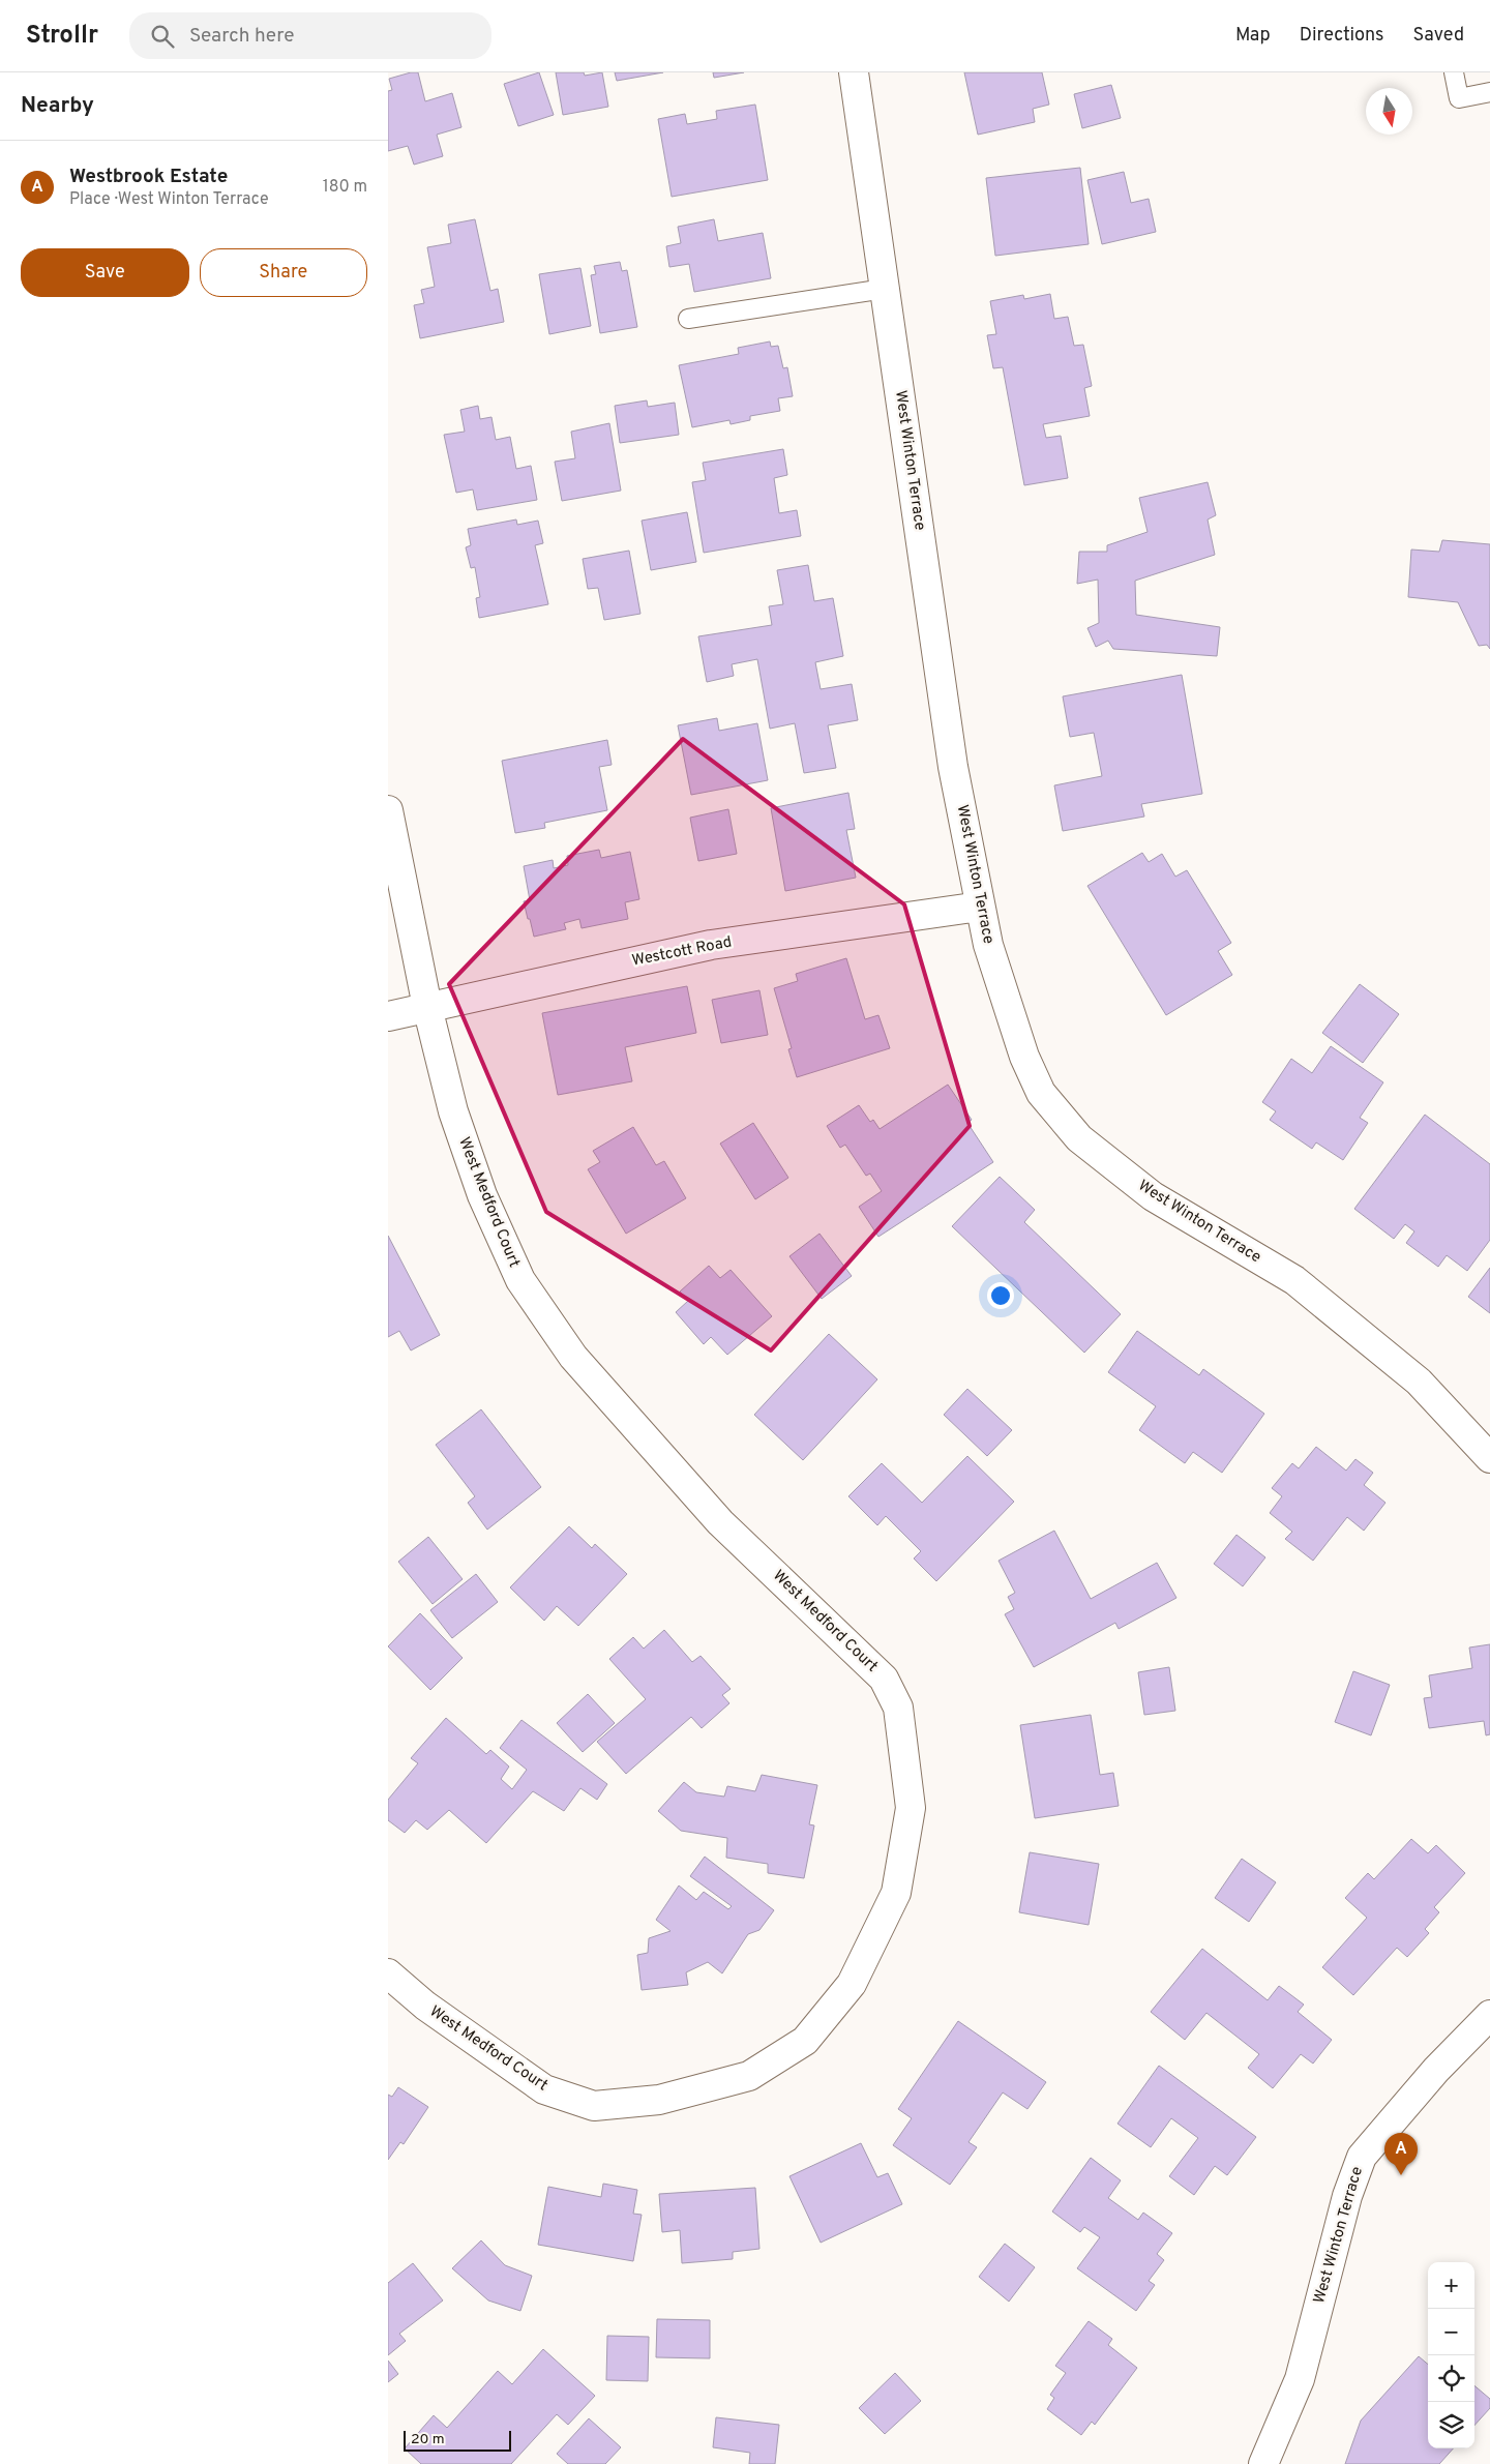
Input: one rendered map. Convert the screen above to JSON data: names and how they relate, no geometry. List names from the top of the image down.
{
  "streets": {
    "street": ["West Winton Terrace", "Westcott Road", "West Medford Court"]
  },
  "crossings": [
    ["West Winton Terrace", "Westcott Road"],
    ["Westcott Road", "West Medford Court"]
  ],
  "scale_bar": "20 m",
  "north": "bottom",
  "page": {
    "header": "Strollr",
    "search": "Search here",
    "nav": ["Map", "Directions", "Saved"],
    "heading": "Nearby",
    "list": [
      {
        "mark": "A",
        "name": "Westbrook Estate",
        "note": "Place · West Winton Terrace",
        "value": "180 m"
      }
    ],
    "buttons": ["Save", "Share"],
    "pins": "A",
    "map_buttons": ["+", "−"],
    "scale": "20 m"
  }
}
